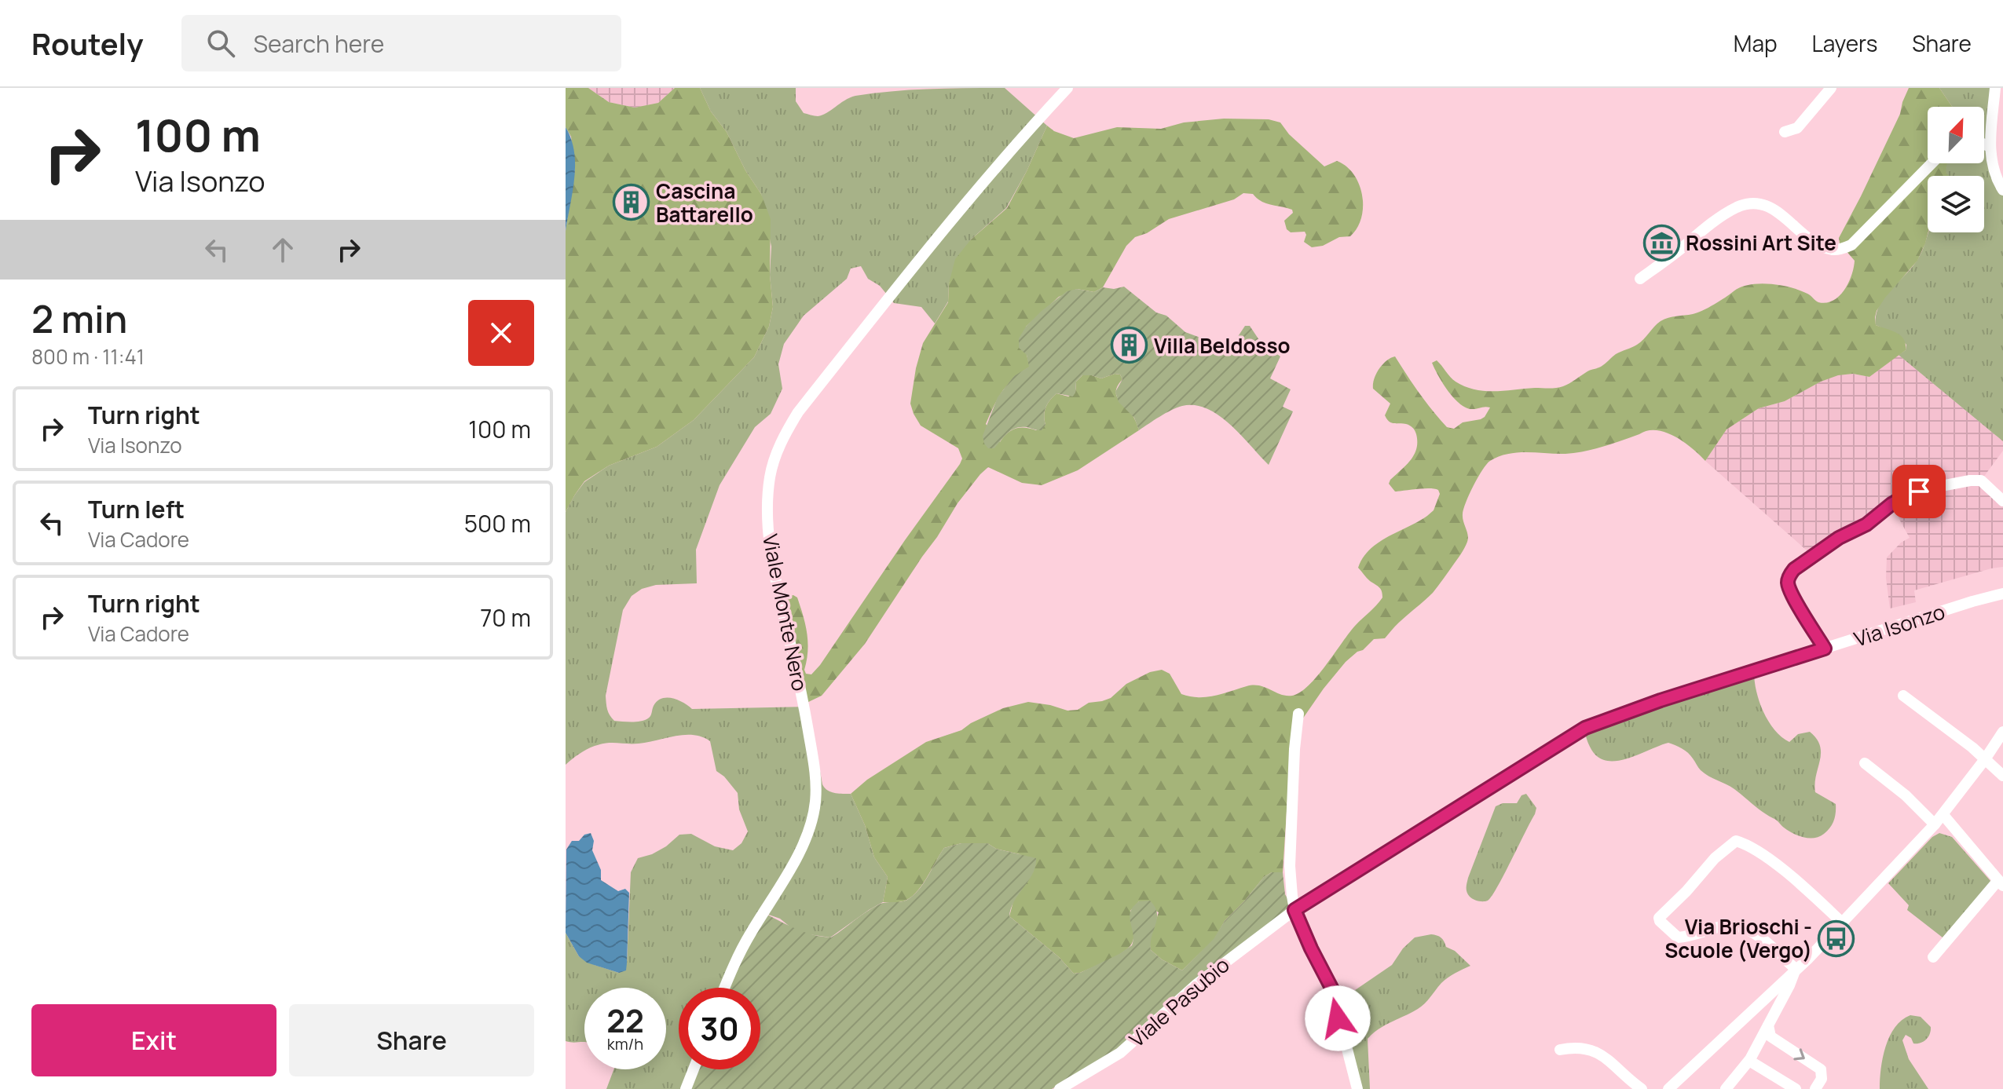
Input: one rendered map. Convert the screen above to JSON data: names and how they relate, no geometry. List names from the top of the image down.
{
  "streets": {
    "street": ["Viale Monte Nero", "Via Isonzo", "Viale Pasubio"]
  },
  "crossings": [
    ["Via Isonzo", "Viale Pasubio"]
  ],
  "places": {
    "building": ["Cascina Battarello", "Villa Beldosso"],
    "museum": ["Rossini Art Site"],
    "bus stop": ["Via Brioschi - Scuole (Vergo)"]
  },
  "north": "top right",
  "page": {
    "header": "Routely",
    "search": "Search here",
    "nav": ["Map", "Layers", "Share"],
    "turn": ["100 m", "Via Isonzo"],
    "heading": ["2 min", "800 m · 11:41"],
    "list": [
      {
        "name": "Turn right",
        "note": "Via Isonzo",
        "value": "100 m"
      },
      {
        "name": "Turn left",
        "note": "Via Cadore",
        "value": "500 m"
      },
      {
        "name": "Turn right",
        "note": "Via Cadore",
        "value": "70 m"
      }
    ],
    "speed": "22 km/h",
    "limit": "30",
    "buttons": ["Exit", "Share"]
  }
}
